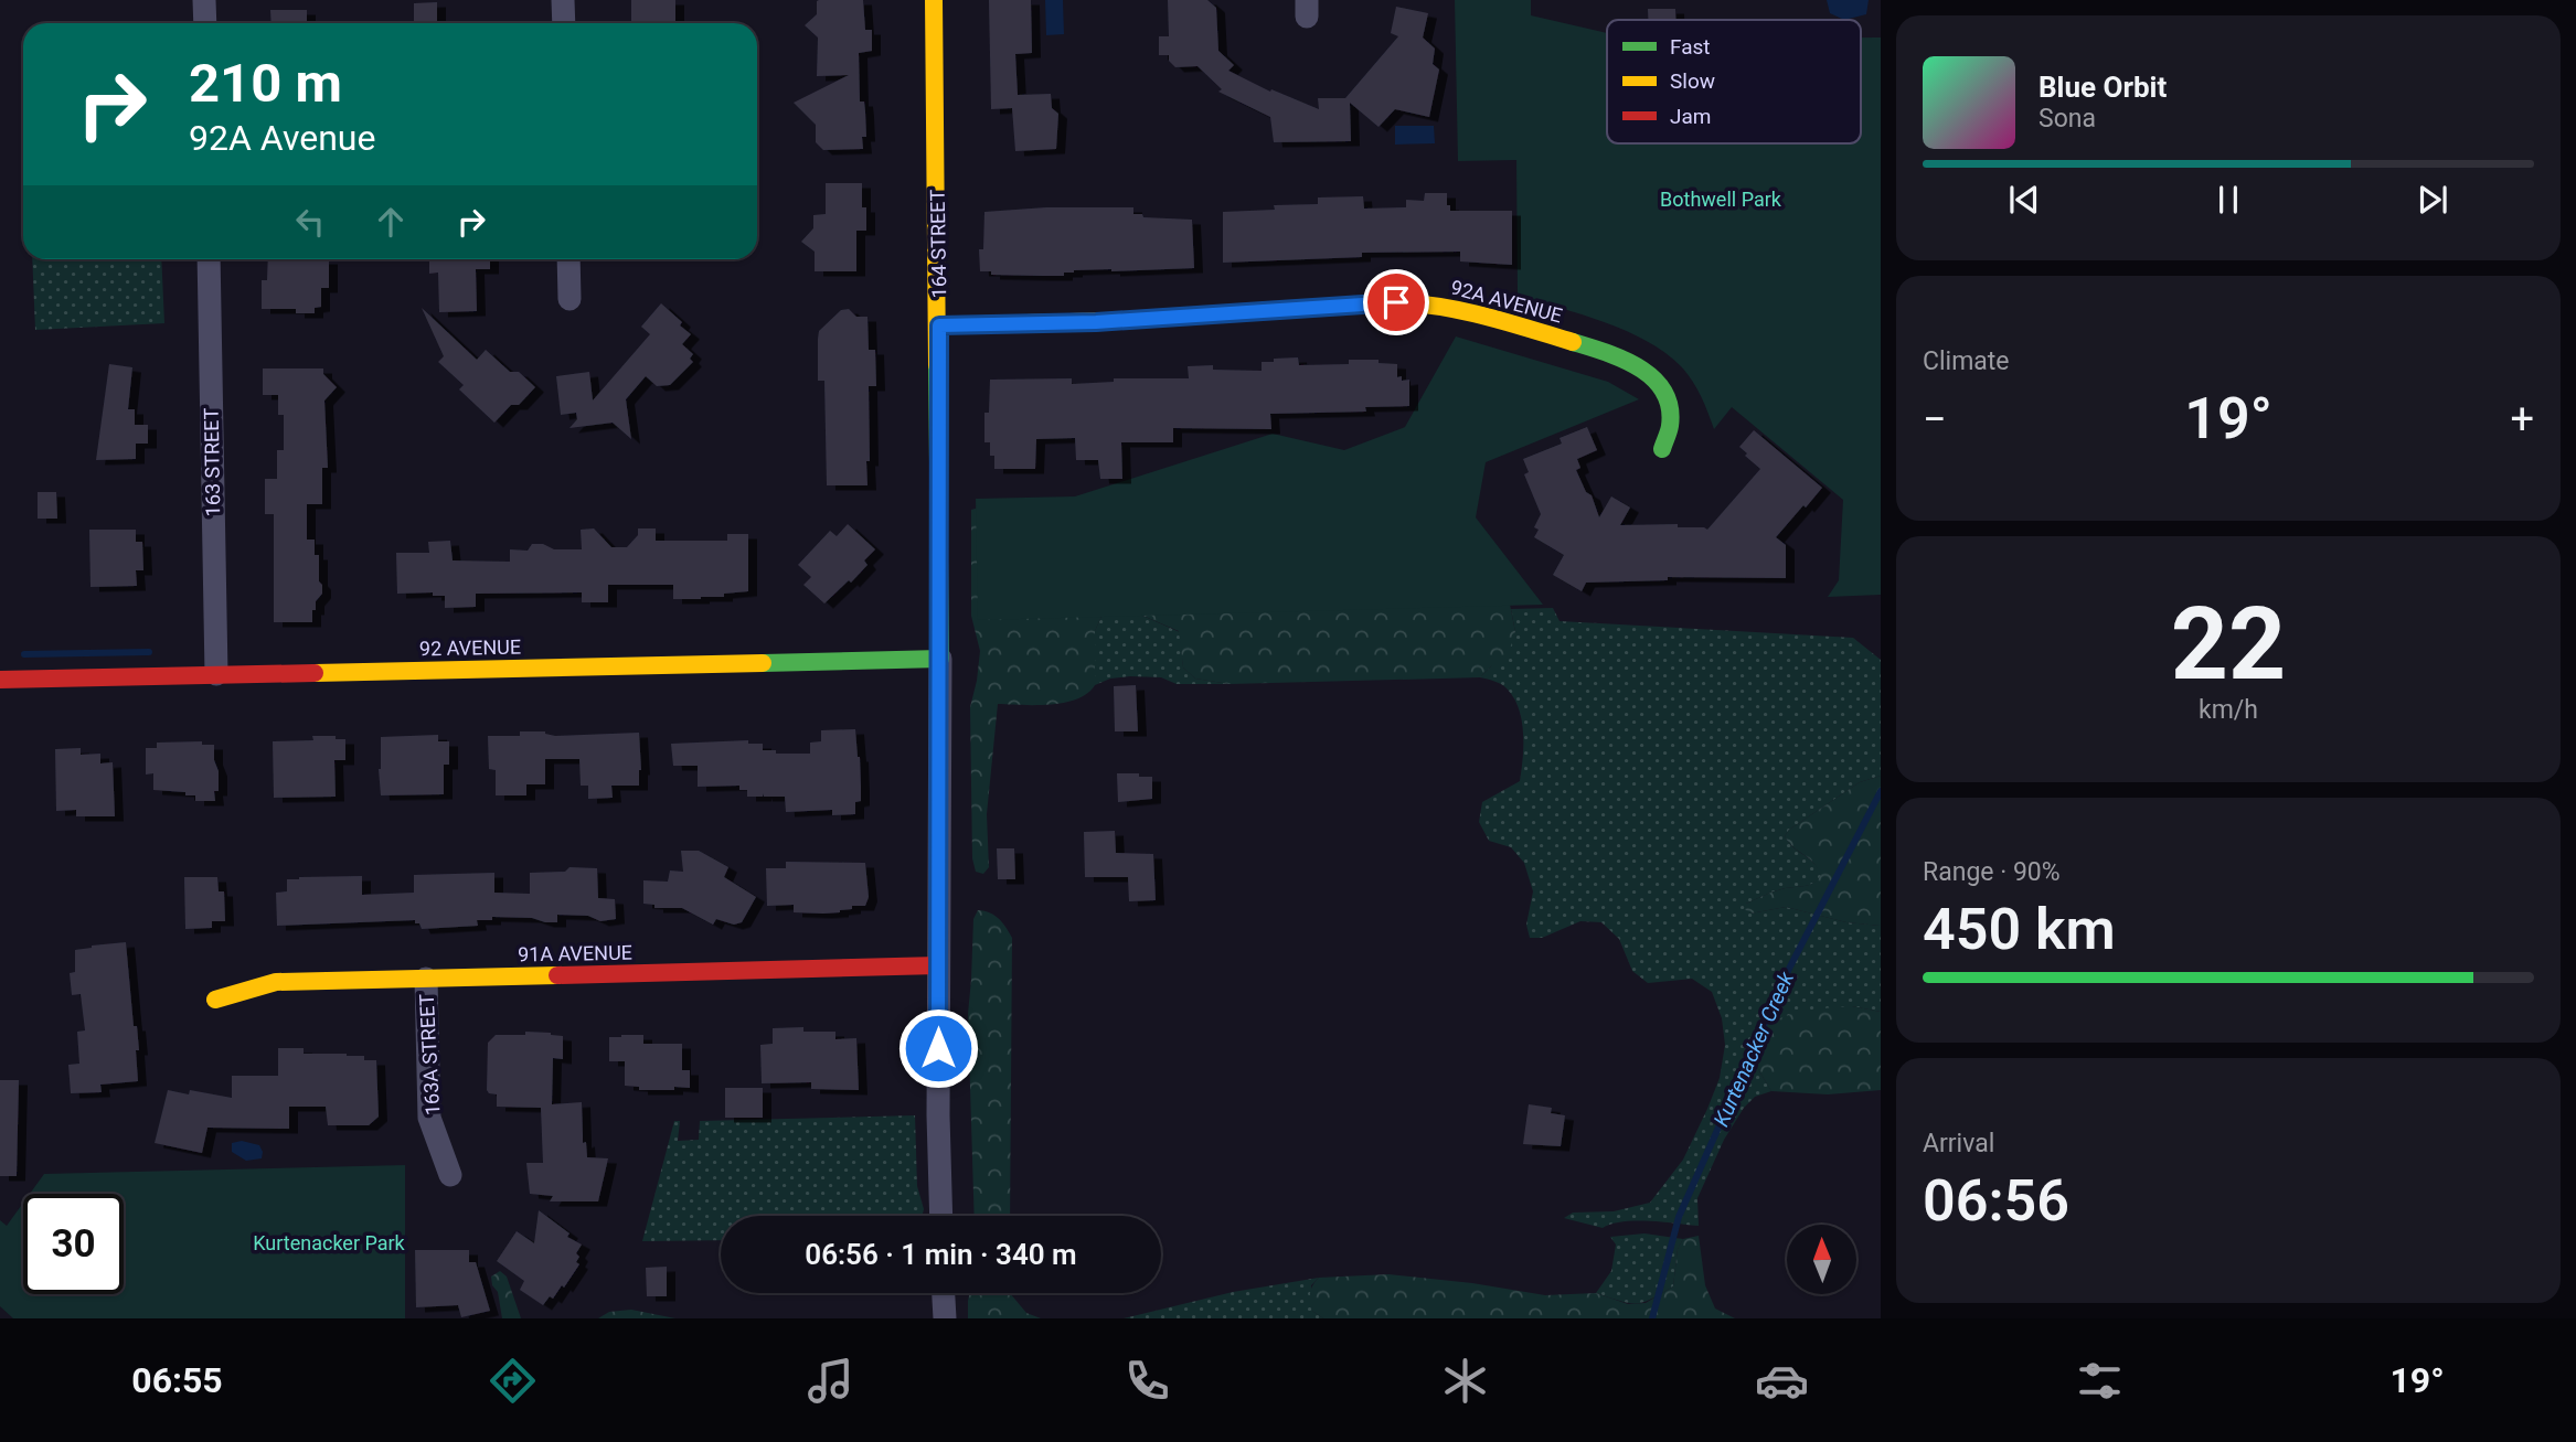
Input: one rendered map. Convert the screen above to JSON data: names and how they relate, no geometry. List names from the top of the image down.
{
  "streets": {
    "street": [
      "164 STREET",
      "92A AVENUE",
      "163 STREET",
      "92 AVENUE",
      "91A AVENUE",
      "163A STREET"
    ]
  },
  "crossings": [
    ["164 STREET", "92A AVENUE"],
    ["164 STREET", "92 AVENUE"],
    ["164 STREET", "91A AVENUE"],
    ["163 STREET", "92 AVENUE"],
    ["91A AVENUE", "163A STREET"]
  ],
  "water": ["Kurtenacker Creek"],
  "parks": ["Bothwell Park", "Kurtenacker Park"],
  "legend": ["Fast", "Slow", "Jam"],
  "north": "top",
  "page": {
    "turn": ["210 m", "92A Avenue"],
    "song": ["Blue Orbit", "Sona"],
    "tile": [
      "Climate",
      ["22", "km/h"],
      ["Range · 90%", "450 km"],
      ["Arrival", "06:56"]
    ],
    "heat": ["−", "19°", "+"],
    "limit": "30",
    "trip": "06:56 · 1 min · 340 m",
    "tabs": ["06:55", "19°"]
  }
}
